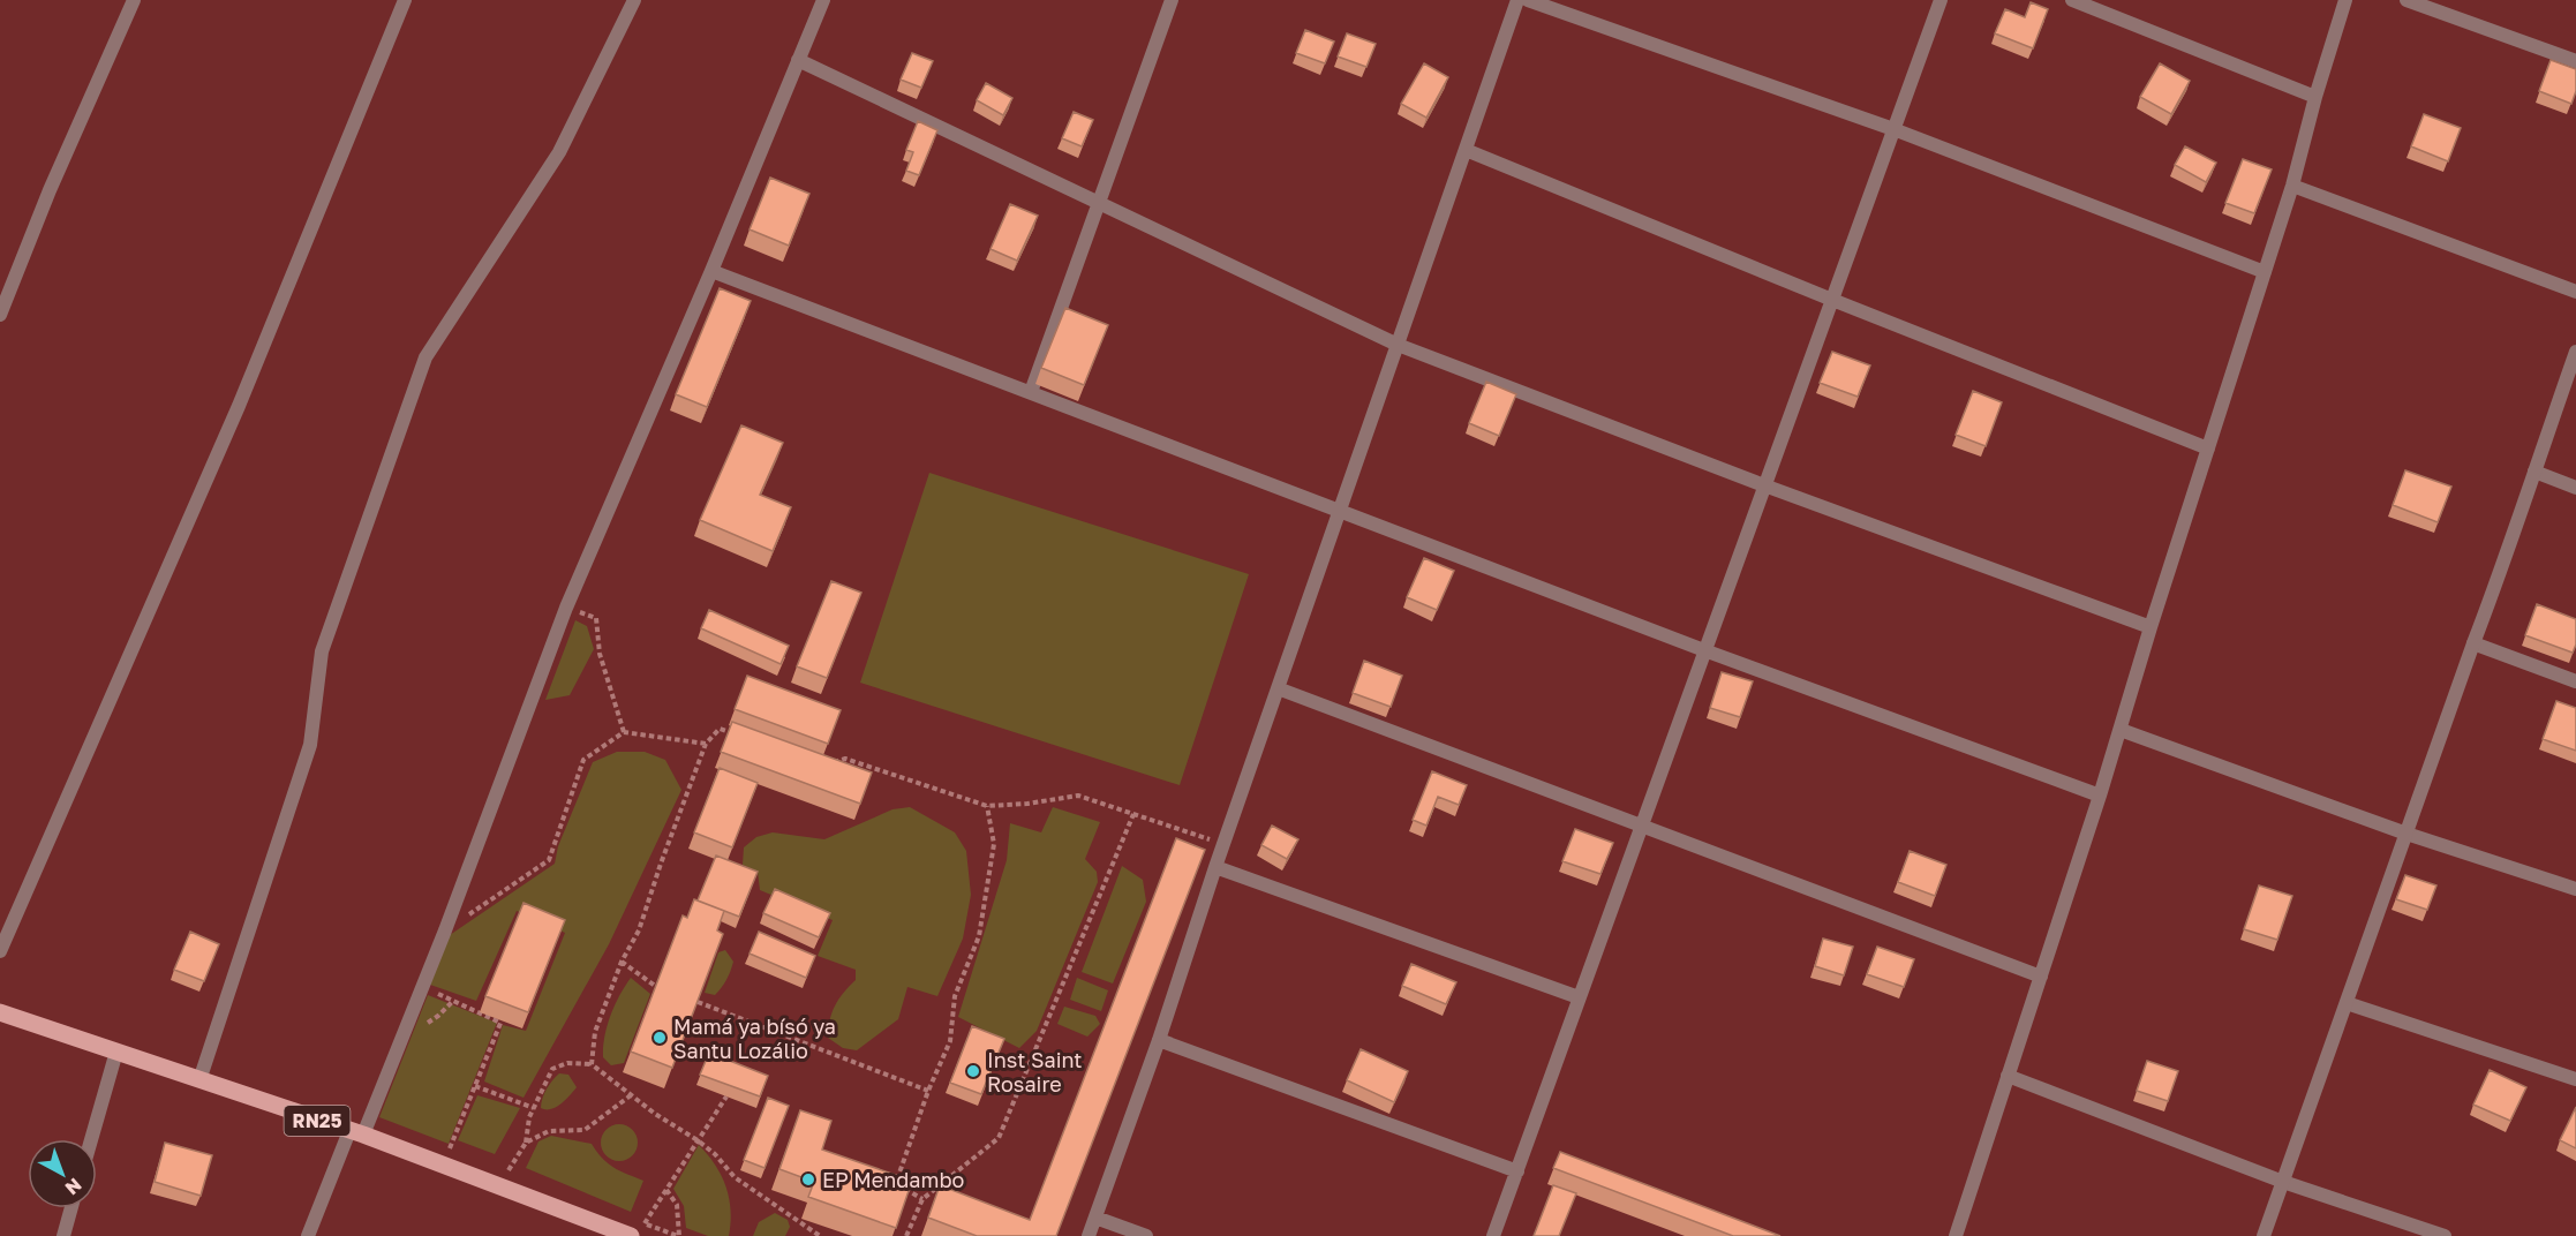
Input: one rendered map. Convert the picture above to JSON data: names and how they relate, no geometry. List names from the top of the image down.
{
  "streets": {
    "main road": ["RN25"]
  },
  "places": ["Mamá ya bísó ya Santu Lozálio", "Inst Saint Rosaire", "EP Mendambo"],
  "north": "bottom right"
}
